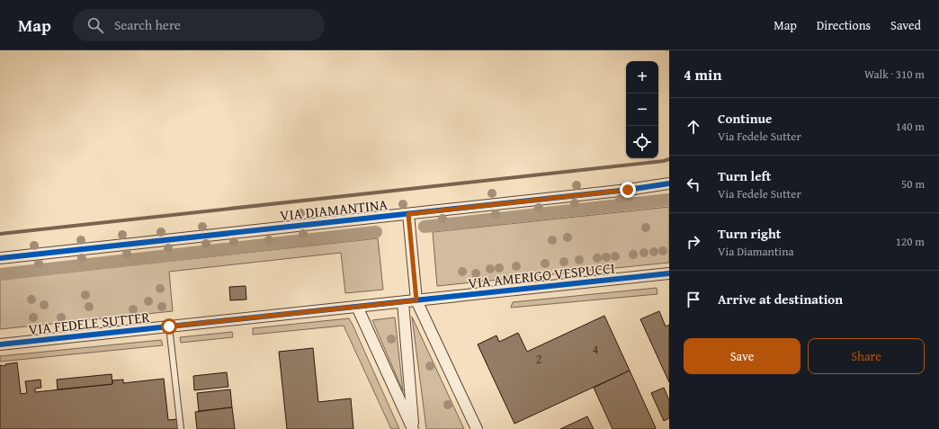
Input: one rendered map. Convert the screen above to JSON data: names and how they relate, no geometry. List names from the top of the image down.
{
  "streets": {
    "street": ["VIA DIAMANTINA", "VIA AMERIGO VESPUCCI", "VIA FEDELE SUTTER"]
  },
  "crossings": [
    ["VIA AMERIGO VESPUCCI", "VIA FEDELE SUTTER"]
  ],
  "house_numbers": ["4", "2"],
  "page": {
    "header": "Map",
    "search": "Search here",
    "nav": ["Map", "Directions", "Saved"],
    "heading": ["4 min", "Walk · 310 m"],
    "map_buttons": ["+", "−"],
    "list": [
      ["Continue", "Via Fedele Sutter", "140 m"],
      ["Turn left", "Via Fedele Sutter", "50 m"],
      ["Turn right", "Via Diamantina", "120 m"],
      "Arrive at destination"
    ],
    "buttons": ["Save", "Share"]
  }
}
